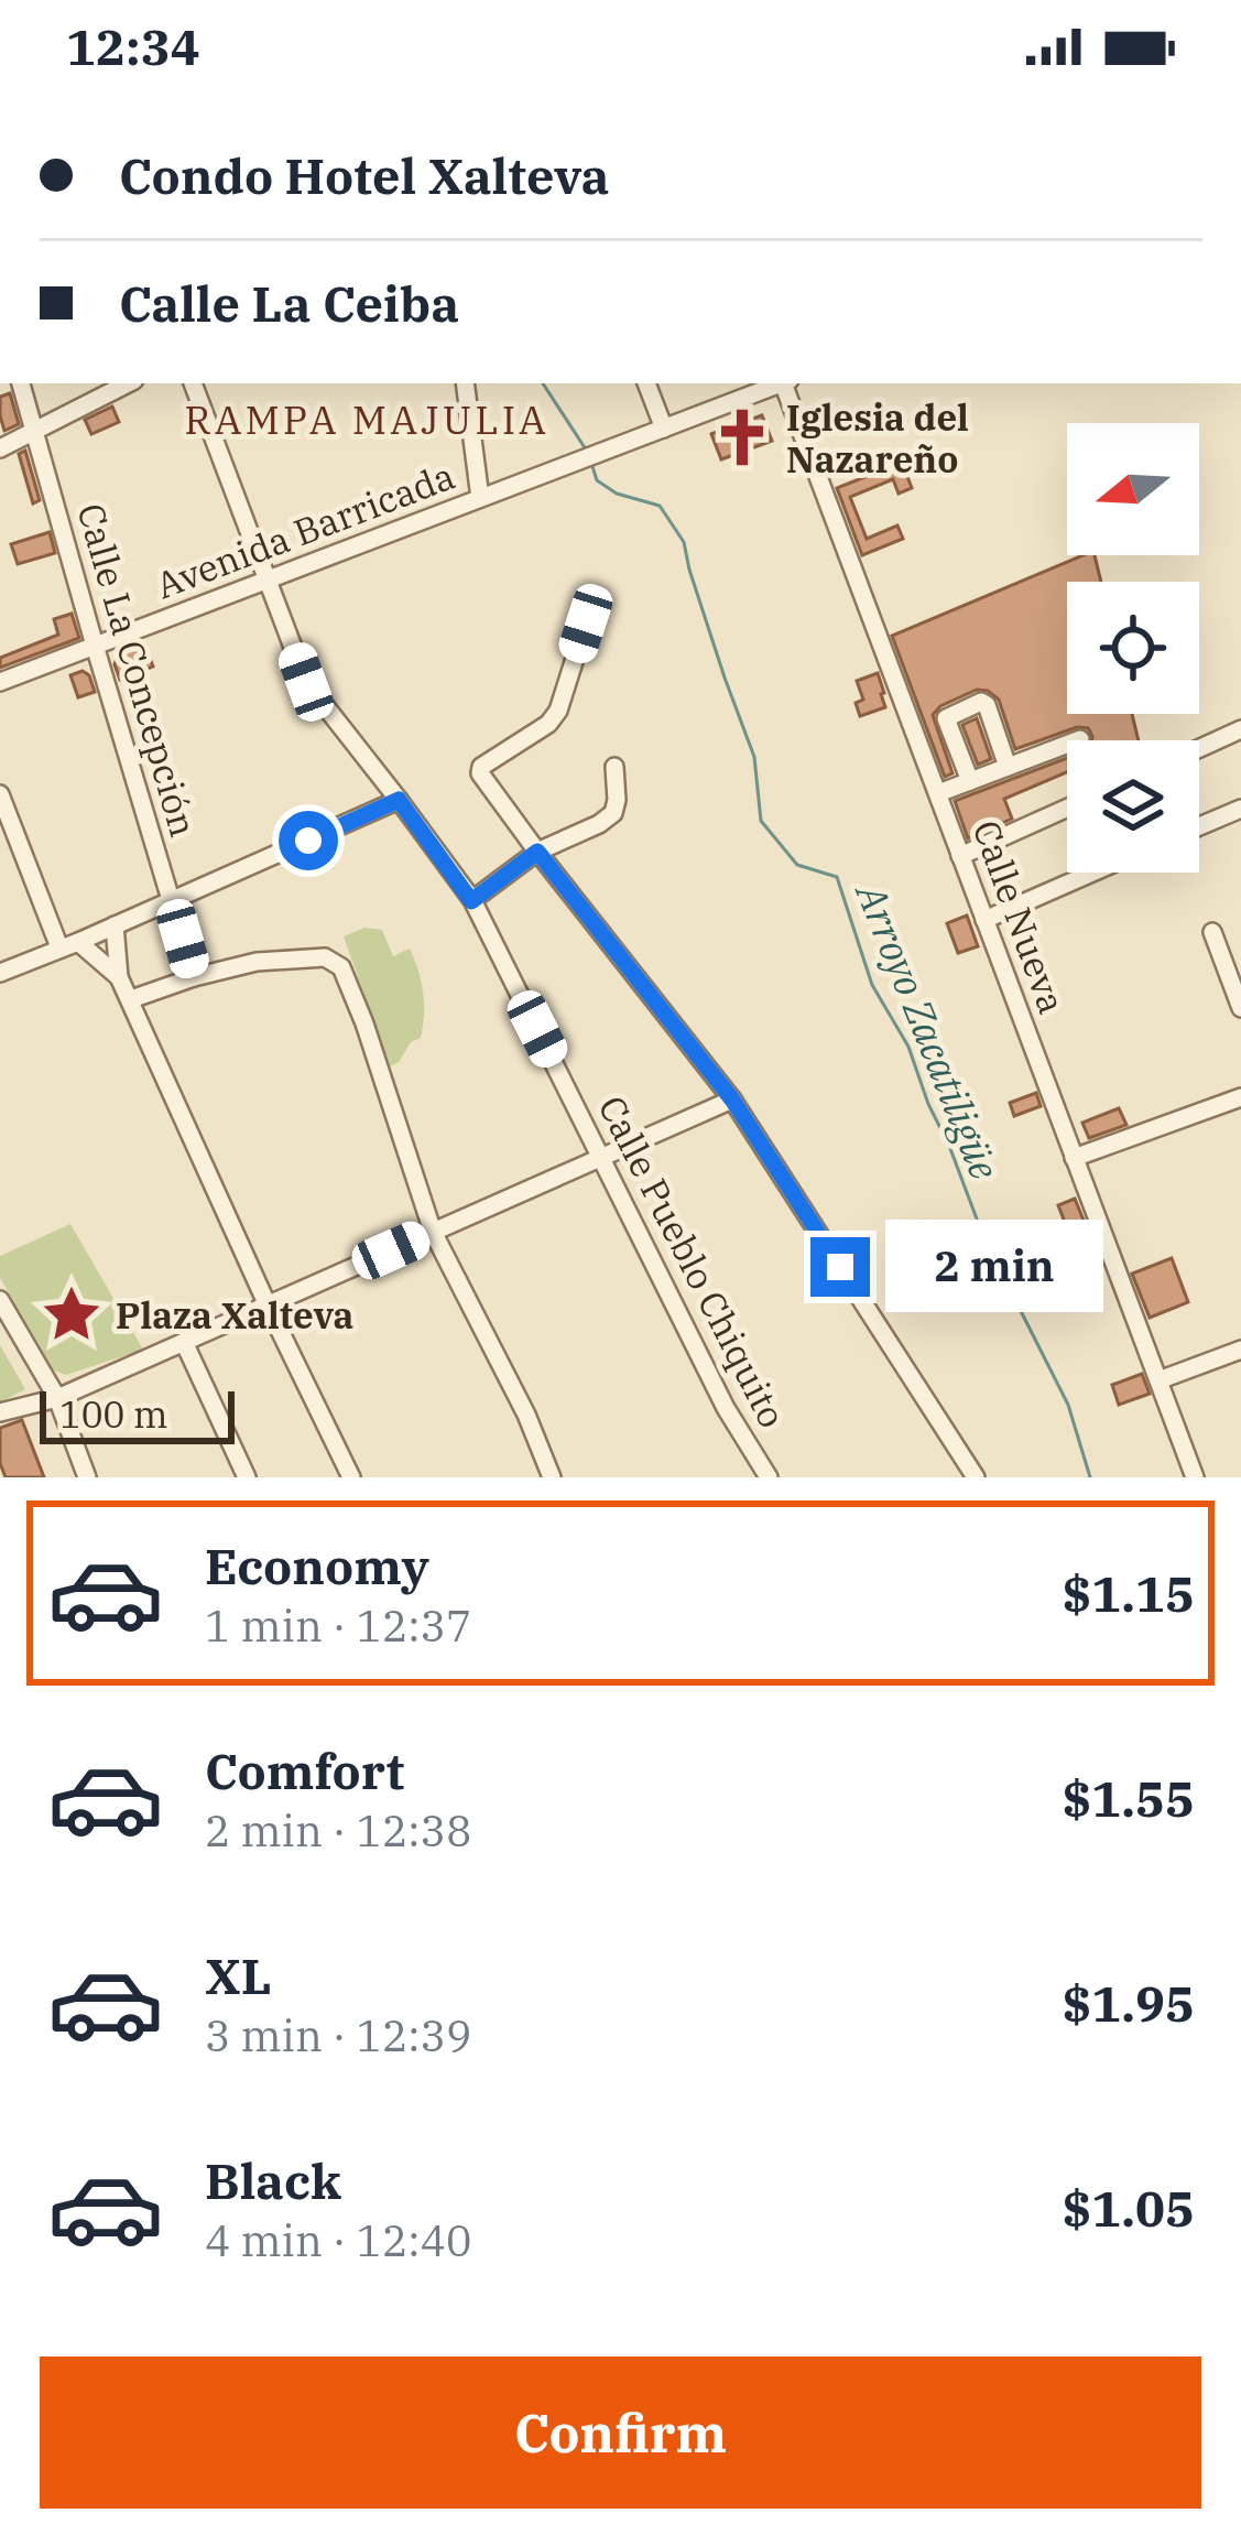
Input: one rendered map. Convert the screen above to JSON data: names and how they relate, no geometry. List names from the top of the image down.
{
  "streets": {
    "street": [
      "Avenida Barricada",
      "Calle La Concepción",
      "Calle Nueva",
      "Calle Pueblo Chiquito"
    ]
  },
  "crossings": [
    ["Avenida Barricada", "Calle La Concepción"],
    ["Avenida Barricada", "Calle Pueblo Chiquito"]
  ],
  "districts": ["RAMPA MAJULIA"],
  "water": ["Arroyo Zacatiligüe"],
  "places": {
    "church": ["Iglesia del Nazareño"],
    "place": ["Plaza Xalteva"]
  },
  "scale_bar": "100 m",
  "north": "left",
  "page": {
    "status": "12:34",
    "banner": ["Condo Hotel Xalteva", "Calle La Ceiba"],
    "bubble": "2 min",
    "scale": "100 m",
    "list": [
      {
        "name": "Economy",
        "note": "1 min · 12:37",
        "value": "$1.15"
      },
      {
        "name": "Comfort",
        "note": "2 min · 12:38",
        "value": "$1.55"
      },
      {
        "name": "XL",
        "note": "3 min · 12:39",
        "value": "$1.95"
      },
      {
        "name": "Black",
        "note": "4 min · 12:40",
        "value": "$1.05"
      }
    ],
    "buttons": "Confirm"
  }
}
